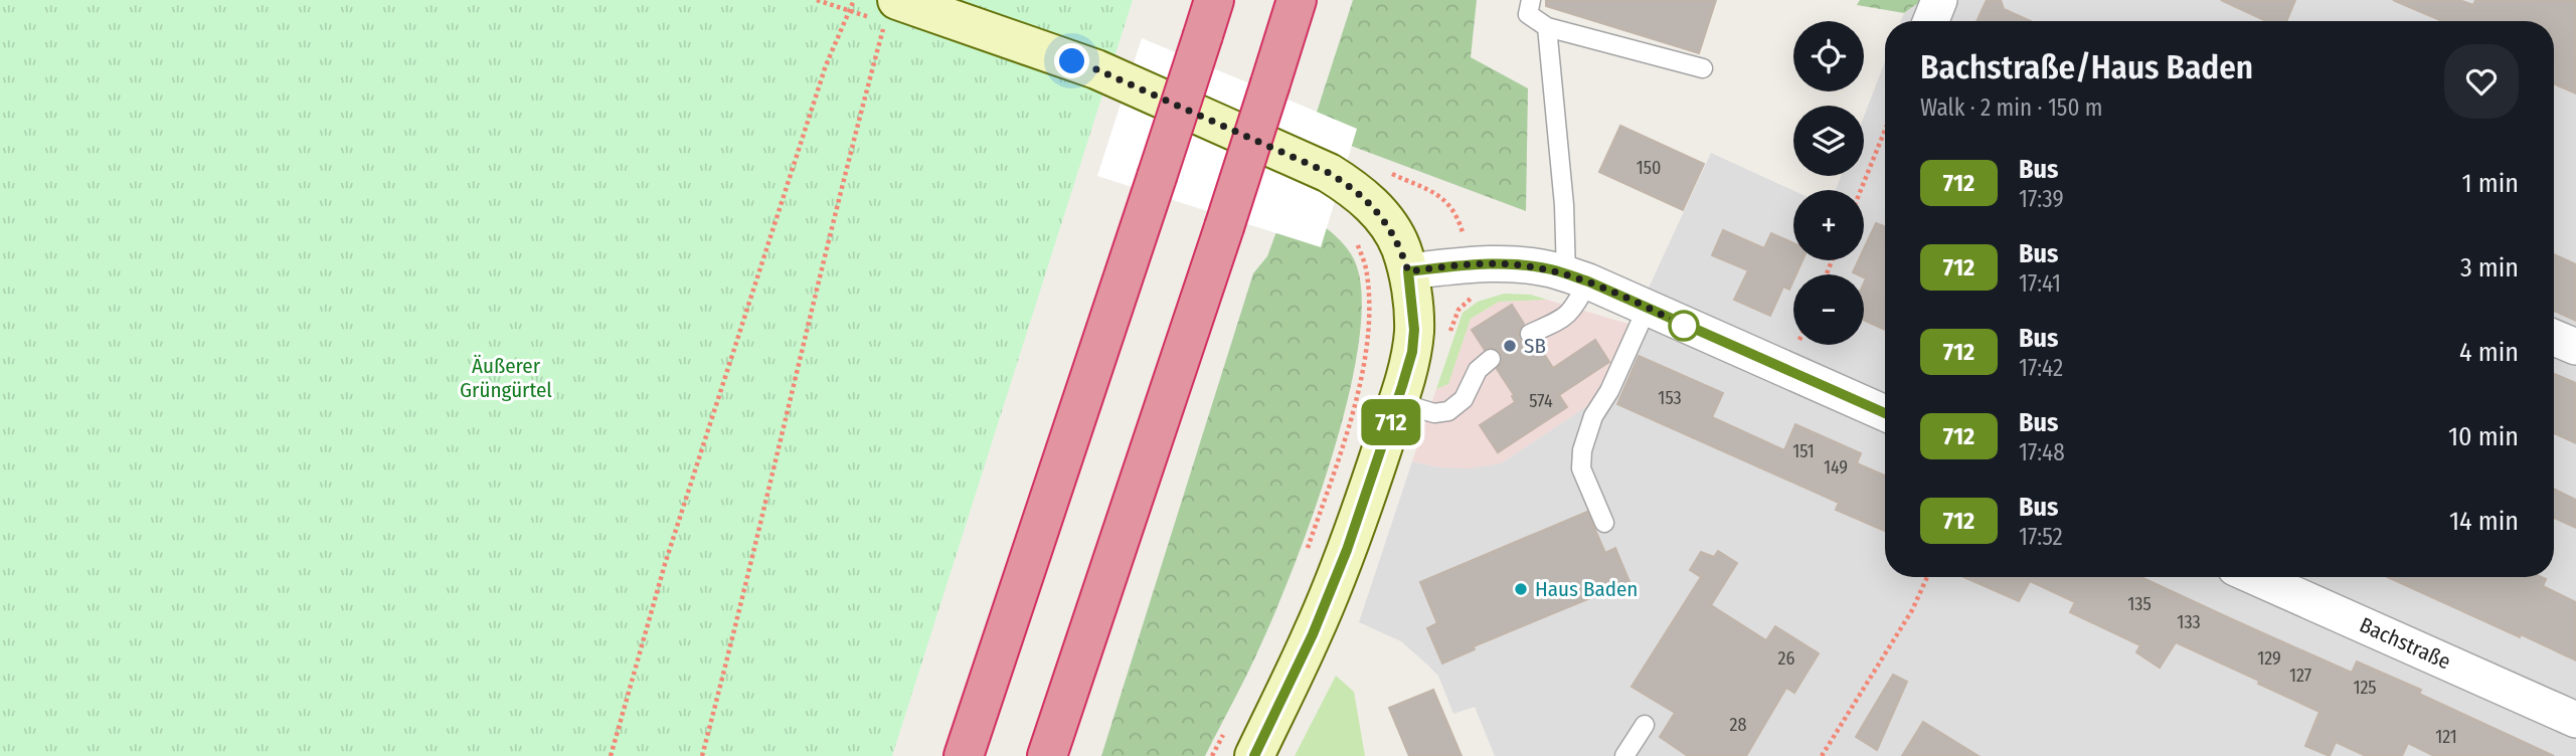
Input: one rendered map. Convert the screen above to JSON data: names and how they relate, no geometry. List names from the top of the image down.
{
  "streets": {
    "street": ["Bachstraße"]
  },
  "parks": ["Äußerer Grüngürtel"],
  "places": ["SB", "Haus Baden"],
  "lines": ["bus line 712"],
  "house_numbers": [
    "150",
    "153",
    "574",
    "151",
    "149",
    "135",
    "133",
    "26",
    "129",
    "127",
    "125",
    "28",
    "121"
  ],
  "page": {
    "on_map": "712",
    "map_buttons": ["+", "−"],
    "heading": ["Bachstraße/Haus Baden", "Walk · 2 min · 150 m"],
    "list": [
      {
        "mark": "712",
        "name": "Bus",
        "note": "17:39",
        "value": "1 min"
      },
      {
        "mark": "712",
        "name": "Bus",
        "note": "17:41",
        "value": "3 min"
      },
      {
        "mark": "712",
        "name": "Bus",
        "note": "17:42",
        "value": "4 min"
      },
      {
        "mark": "712",
        "name": "Bus",
        "note": "17:48",
        "value": "10 min"
      },
      {
        "mark": "712",
        "name": "Bus",
        "note": "17:52",
        "value": "14 min"
      }
    ]
  }
}
